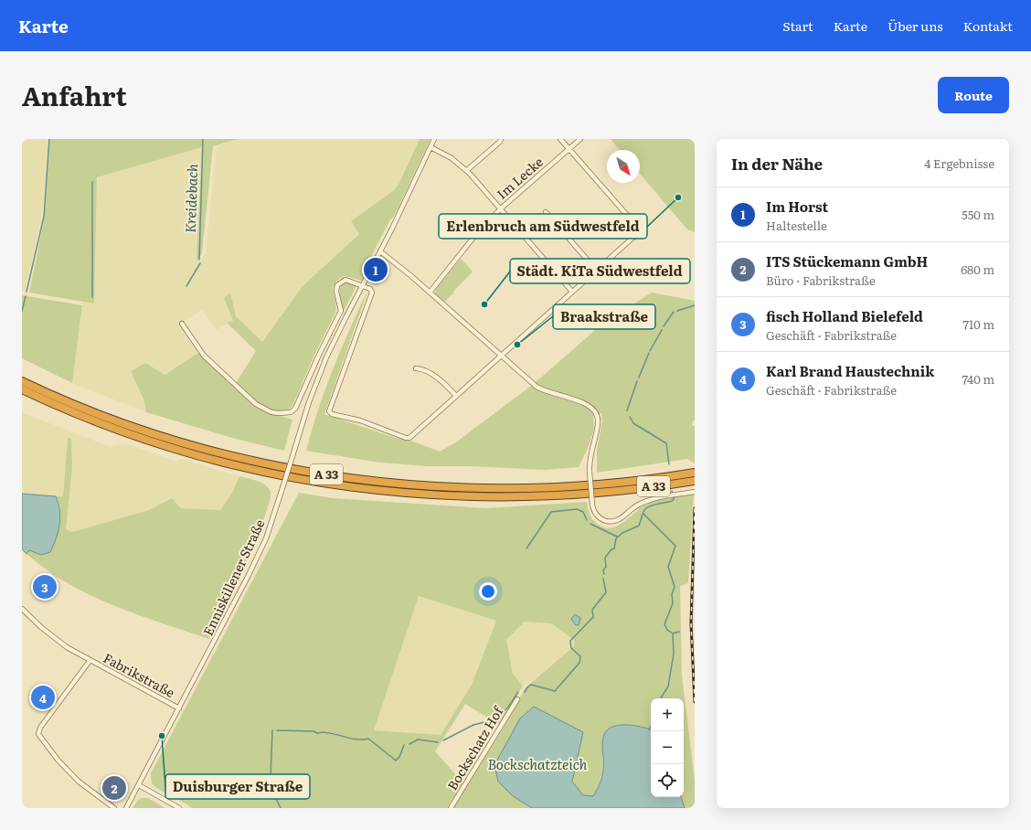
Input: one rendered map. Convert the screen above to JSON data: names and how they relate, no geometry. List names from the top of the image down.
{
  "streets": {
    "highway": ["A 33"],
    "street": [
      "Im Lecke",
      "Enniskillener Straße",
      "Fabrikstraße",
      "Bockschatz Hof"
    ]
  },
  "crossings": [
    ["Enniskillener Straße", "Fabrikstraße"]
  ],
  "water": ["Kreidebach", "Bockschatzteich"],
  "places": [
    "Erlenbruch am Südwestfeld",
    "Städt. KiTa Südwestfeld",
    "Braakstraße",
    "Duisburger Straße"
  ],
  "north": "bottom right",
  "page": {
    "header": "Karte",
    "nav": [
      "Start",
      "Karte",
      "Über uns",
      "Kontakt"
    ],
    "title": "Anfahrt",
    "buttons": "Route",
    "heading": ["In der Nähe", "4 Ergebnisse"],
    "list": [
      {
        "mark": "1",
        "name": "Im Horst",
        "note": "Haltestelle",
        "value": "550 m"
      },
      {
        "mark": "2",
        "name": "ITS Stückemann GmbH",
        "note": "Büro · Fabrikstraße",
        "value": "680 m"
      },
      {
        "mark": "3",
        "name": "fisch Holland Bielefeld",
        "note": "Geschäft · Fabrikstraße",
        "value": "710 m"
      },
      {
        "mark": "4",
        "name": "Karl Brand Haustechnik",
        "note": "Geschäft · Fabrikstraße",
        "value": "740 m"
      }
    ],
    "pins": [
      "1",
      "3",
      "4",
      "2"
    ],
    "map_buttons": ["+", "−"]
  }
}
